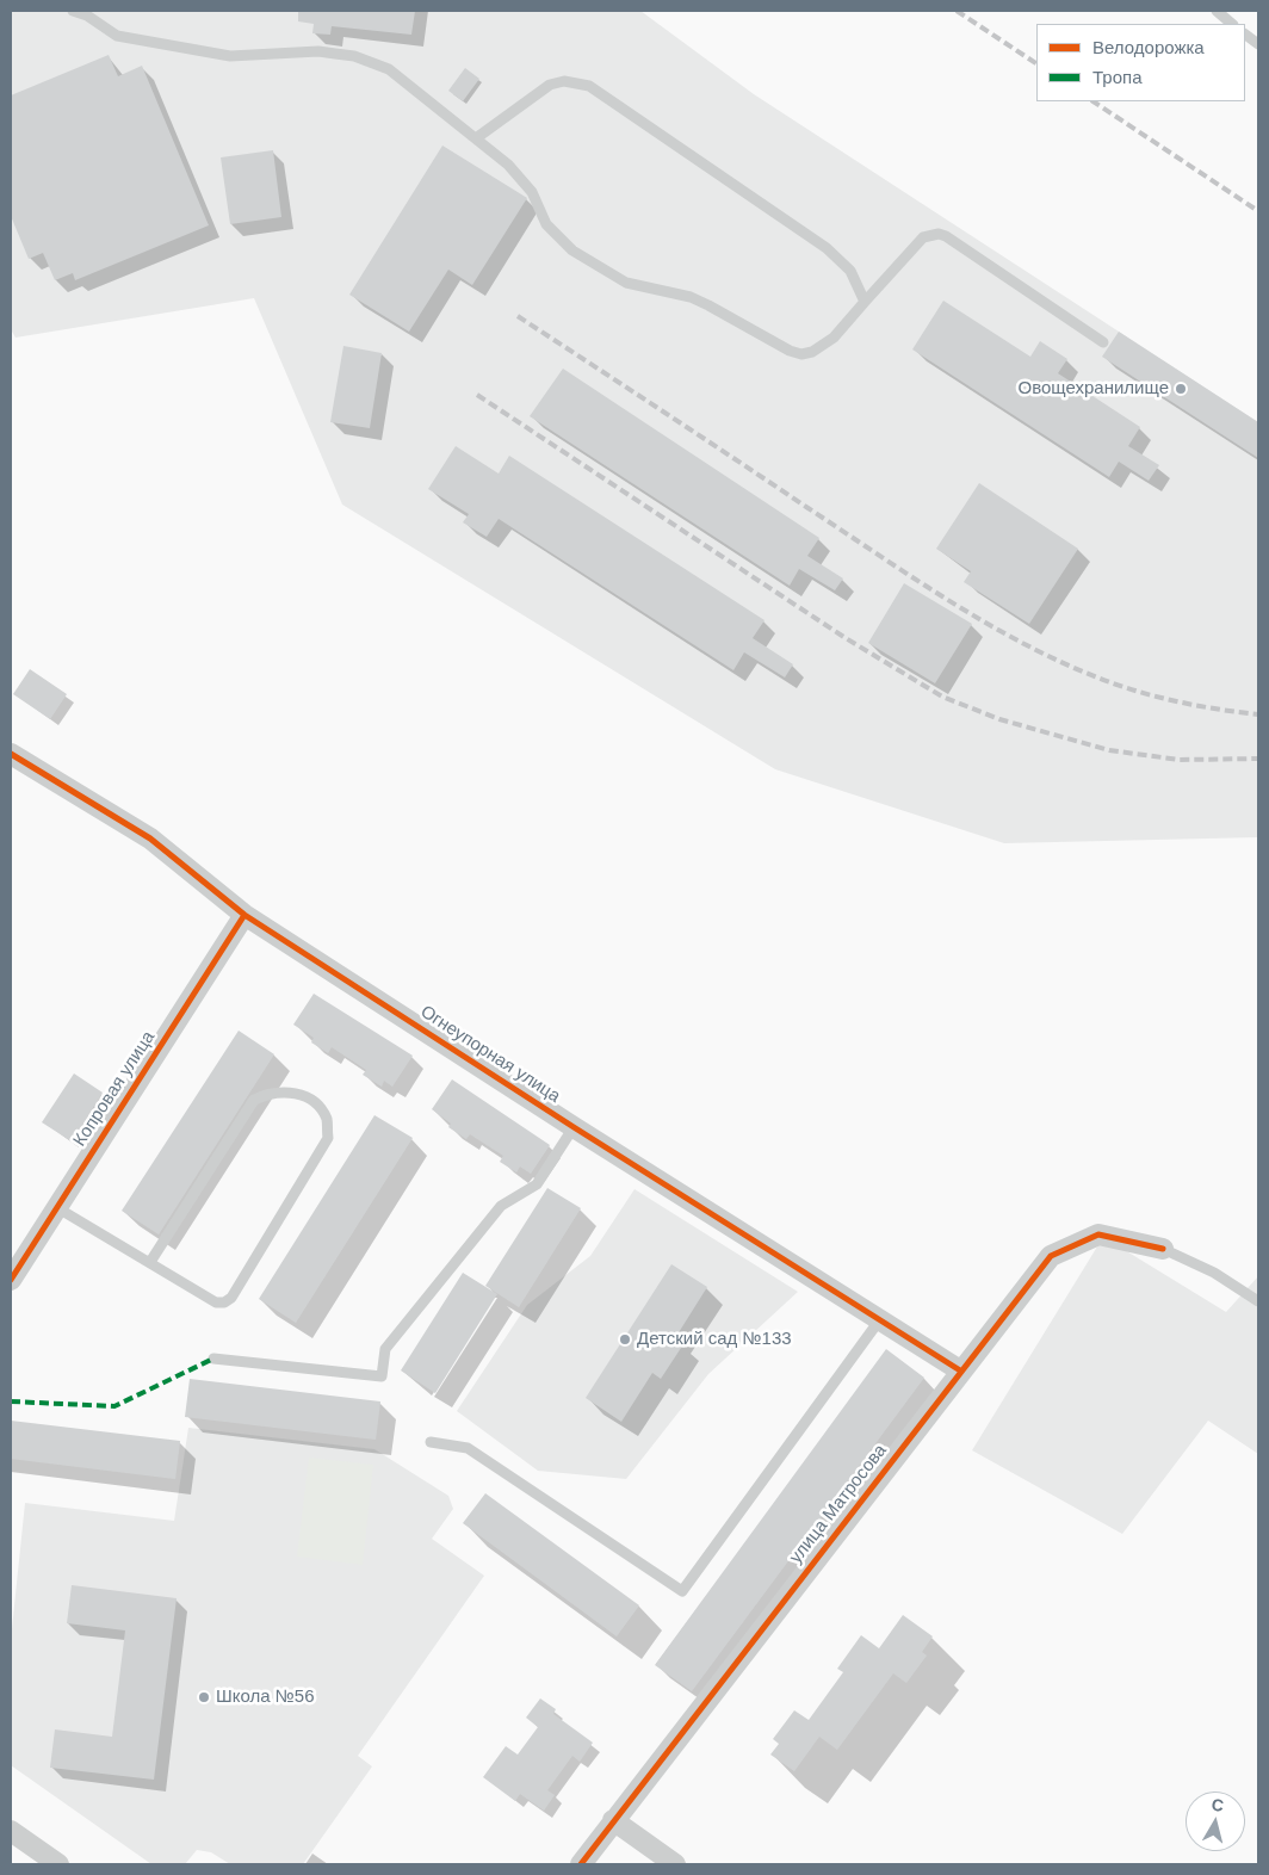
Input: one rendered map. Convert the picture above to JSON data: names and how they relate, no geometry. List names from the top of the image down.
{
  "streets": {
    "street": ["Огнеупорная улица", "Копровая улица", "улица Матросова"]
  },
  "crossings": [
    ["Огнеупорная улица", "Копровая улица"],
    ["Огнеупорная улица", "улица Матросова"]
  ],
  "places": ["Овощехранилище", "Детский сад №133", "Школа №56"],
  "legend": ["Велодорожка", "Тропа"],
  "north": "top"
}
